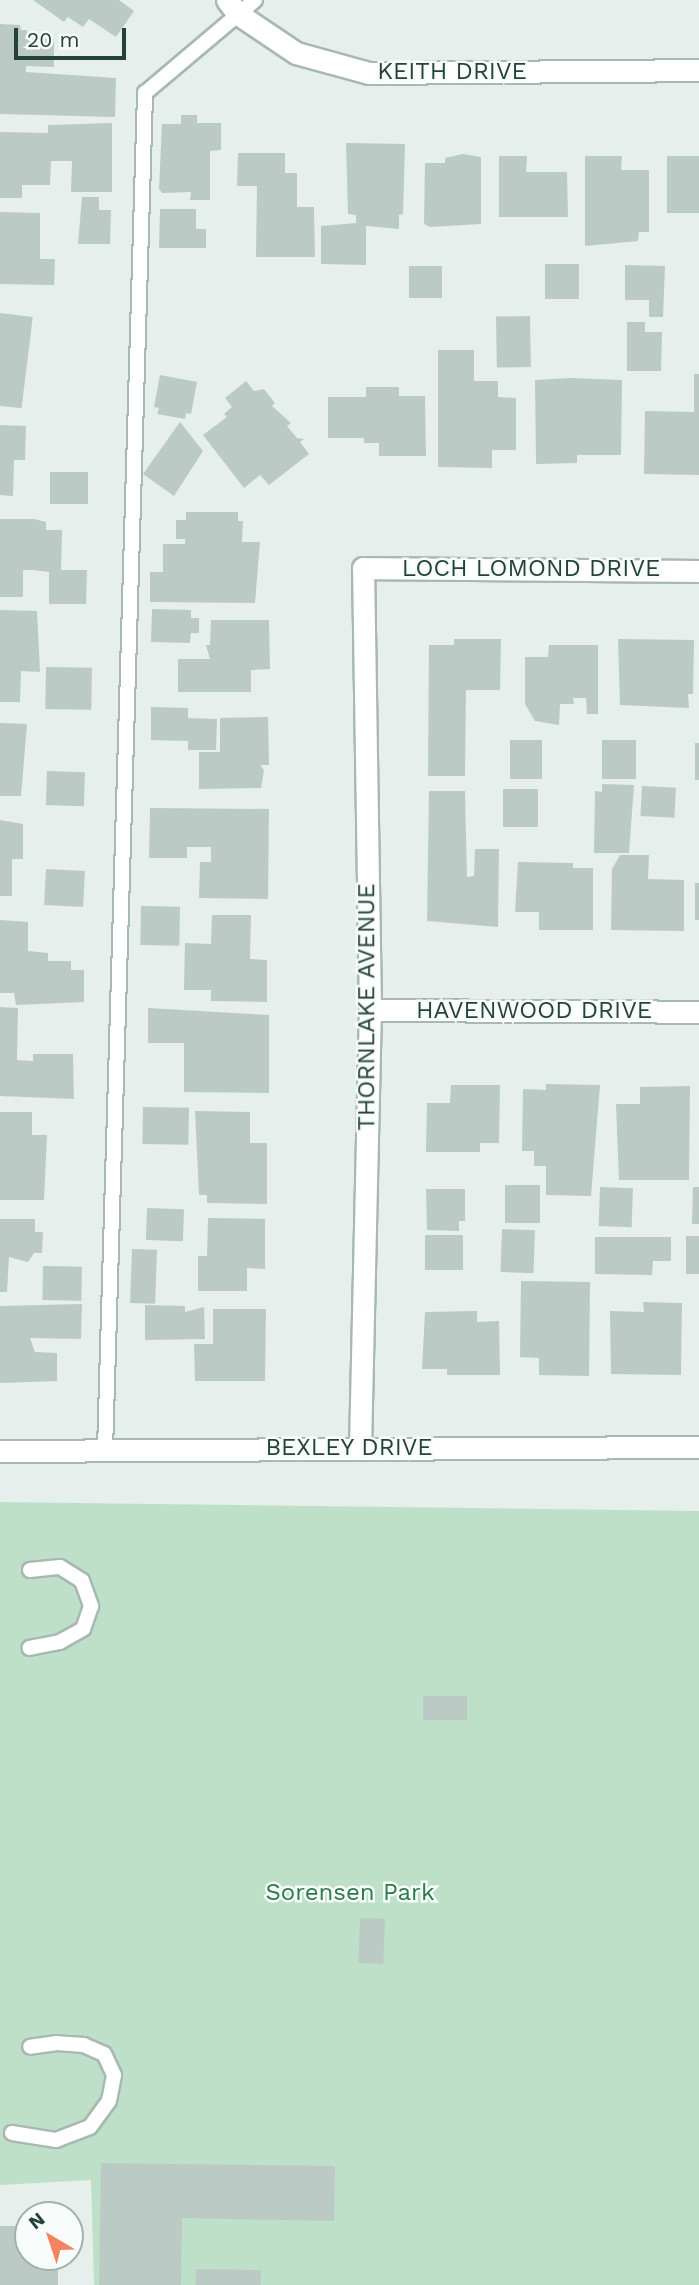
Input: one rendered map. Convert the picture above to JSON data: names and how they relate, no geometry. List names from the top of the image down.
{
  "streets": {
    "street": [
      "KEITH DRIVE",
      "LOCH LOMOND DRIVE",
      "THORNLAKE AVENUE",
      "HAVENWOOD DRIVE",
      "BEXLEY DRIVE"
    ]
  },
  "crossings": [
    ["LOCH LOMOND DRIVE", "THORNLAKE AVENUE"],
    ["THORNLAKE AVENUE", "HAVENWOOD DRIVE"],
    ["THORNLAKE AVENUE", "BEXLEY DRIVE"]
  ],
  "parks": ["Sorensen Park"],
  "scale_bar": "20 m",
  "north": "top left"
}
